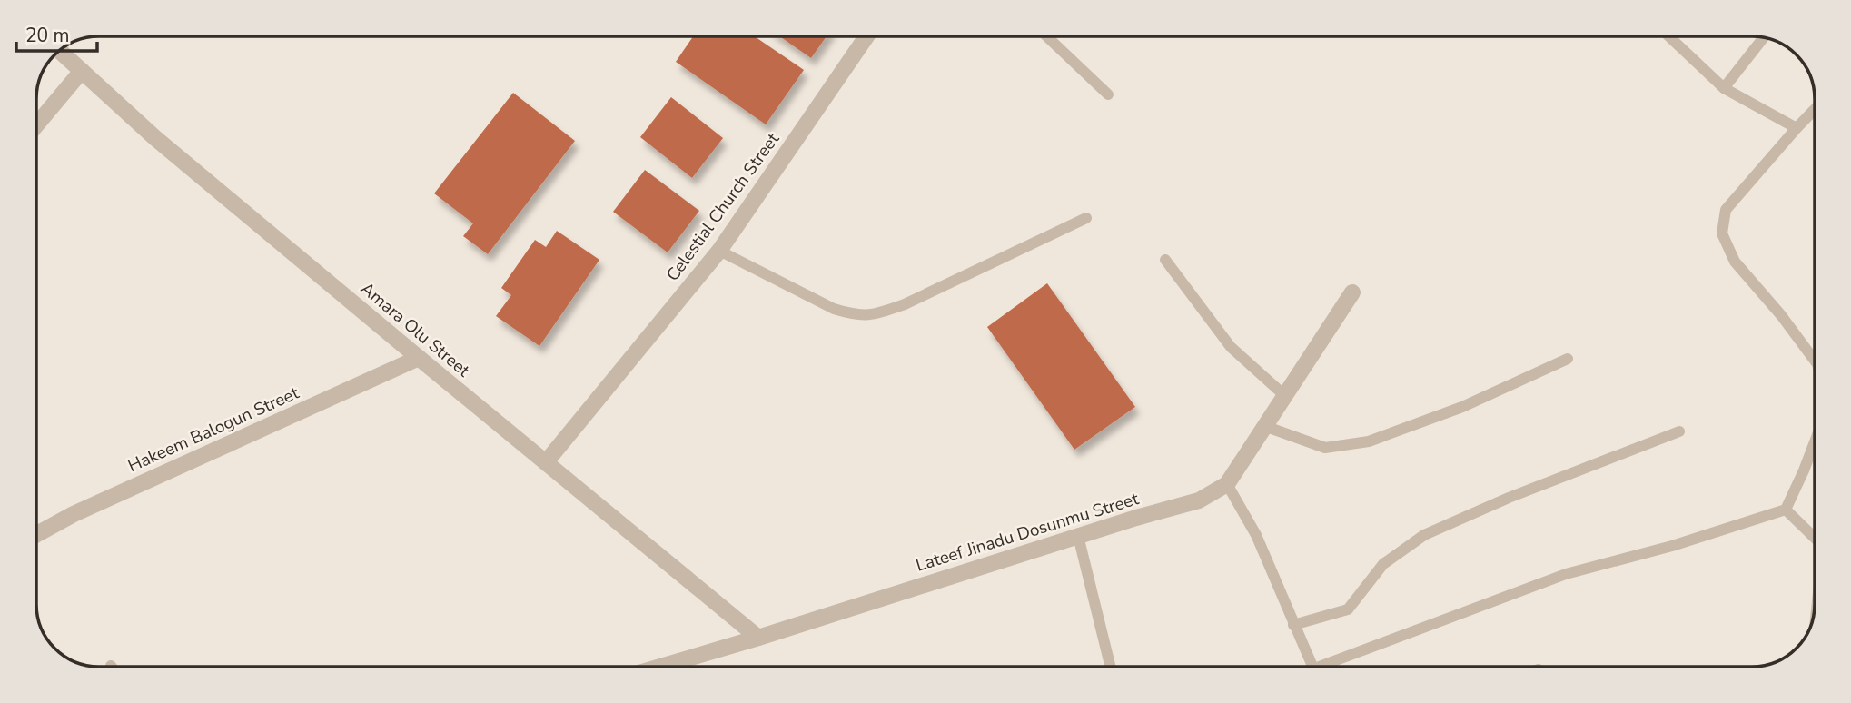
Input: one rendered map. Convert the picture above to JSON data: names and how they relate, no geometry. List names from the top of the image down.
{
  "streets": {
    "street": [
      "Celestial Church Street",
      "Amara Olu Street",
      "Hakeem Balogun Street",
      "Lateef Jinadu Dosunmu Street"
    ]
  },
  "crossings": [
    ["Celestial Church Street", "Amara Olu Street"],
    ["Amara Olu Street", "Hakeem Balogun Street"],
    ["Amara Olu Street", "Lateef Jinadu Dosunmu Street"]
  ],
  "scale_bar": "20 m"
}
